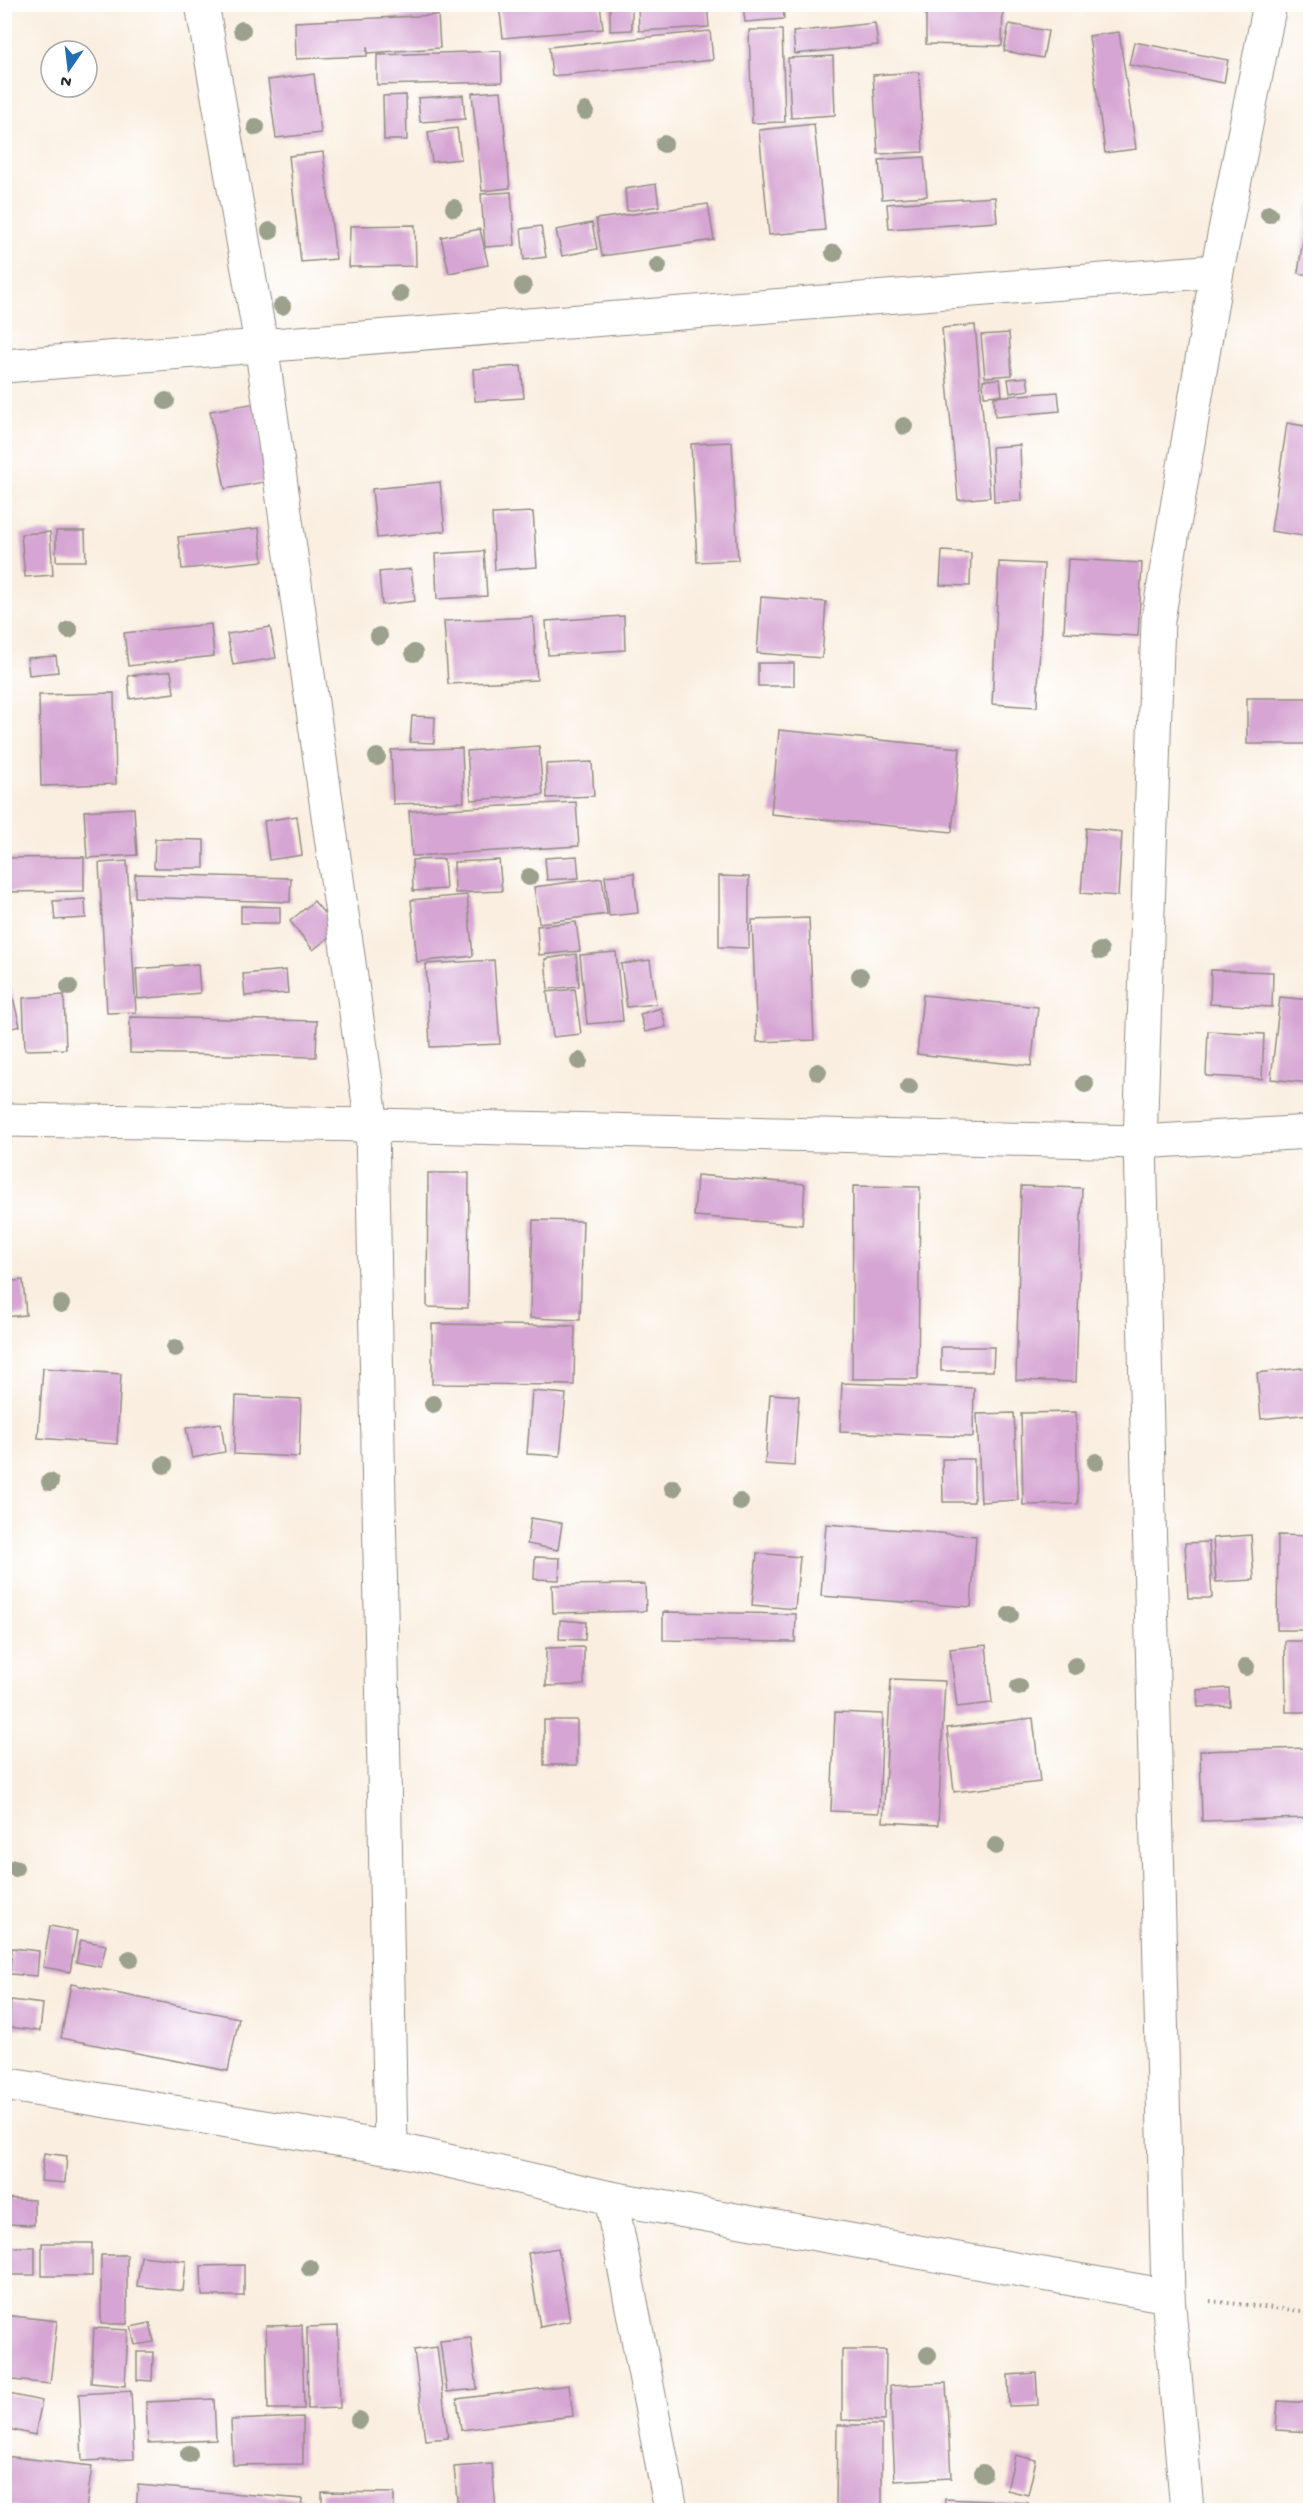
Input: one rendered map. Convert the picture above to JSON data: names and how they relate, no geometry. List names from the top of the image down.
{
  "north": "bottom"
}
